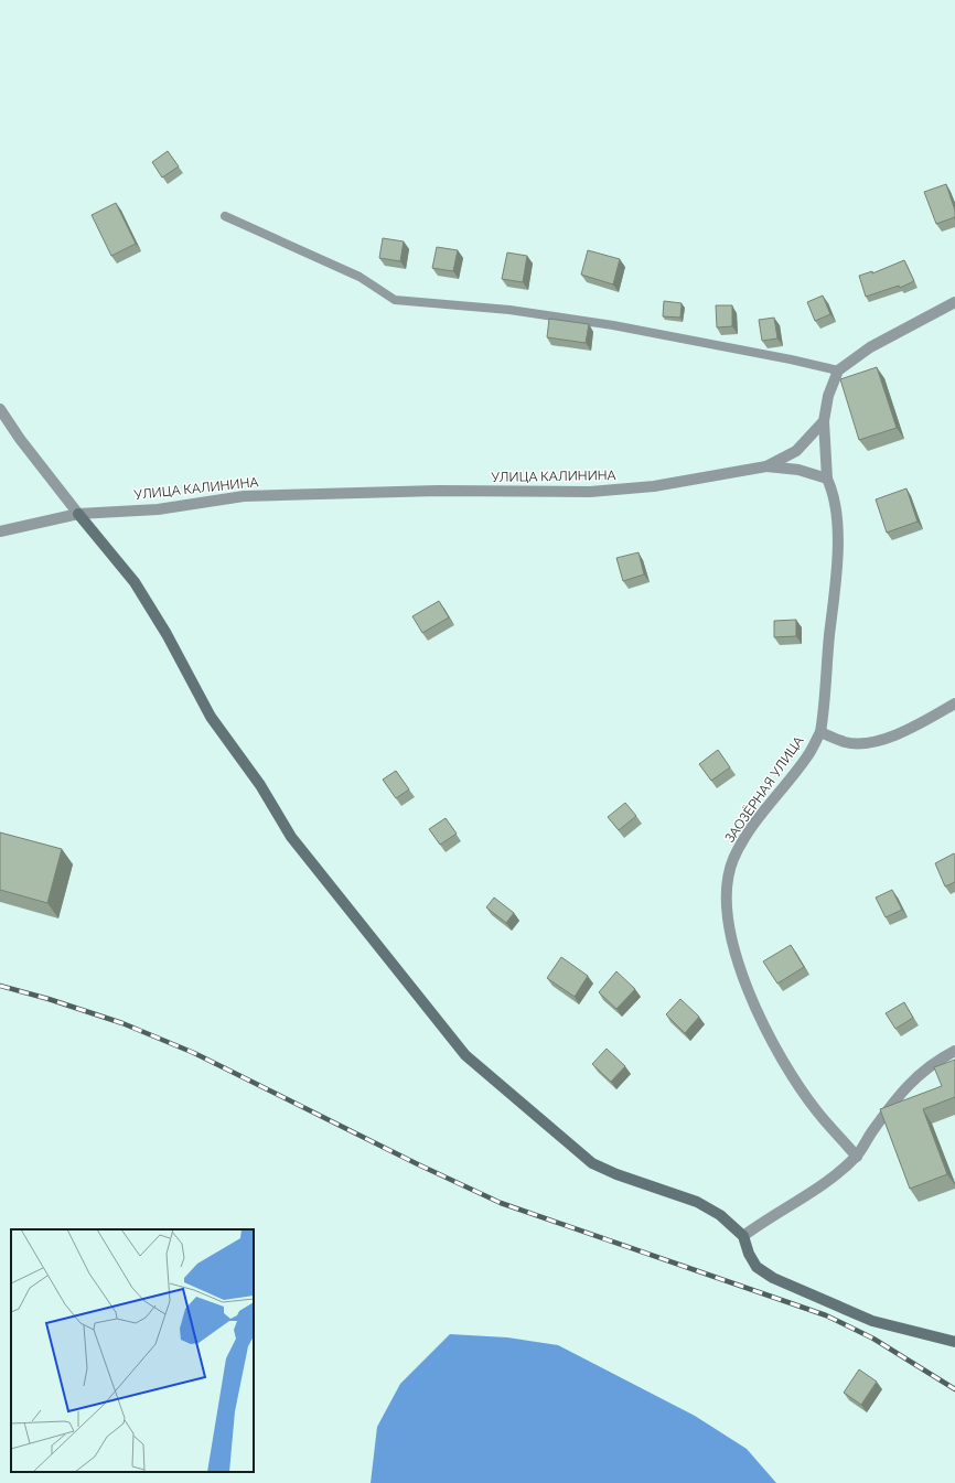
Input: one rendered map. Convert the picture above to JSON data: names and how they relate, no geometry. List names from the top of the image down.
{
  "streets": {
    "street": ["УЛИЦА КАЛИНИНА", "ЗАОЗЁРНАЯ УЛИЦА"]
  }
}
